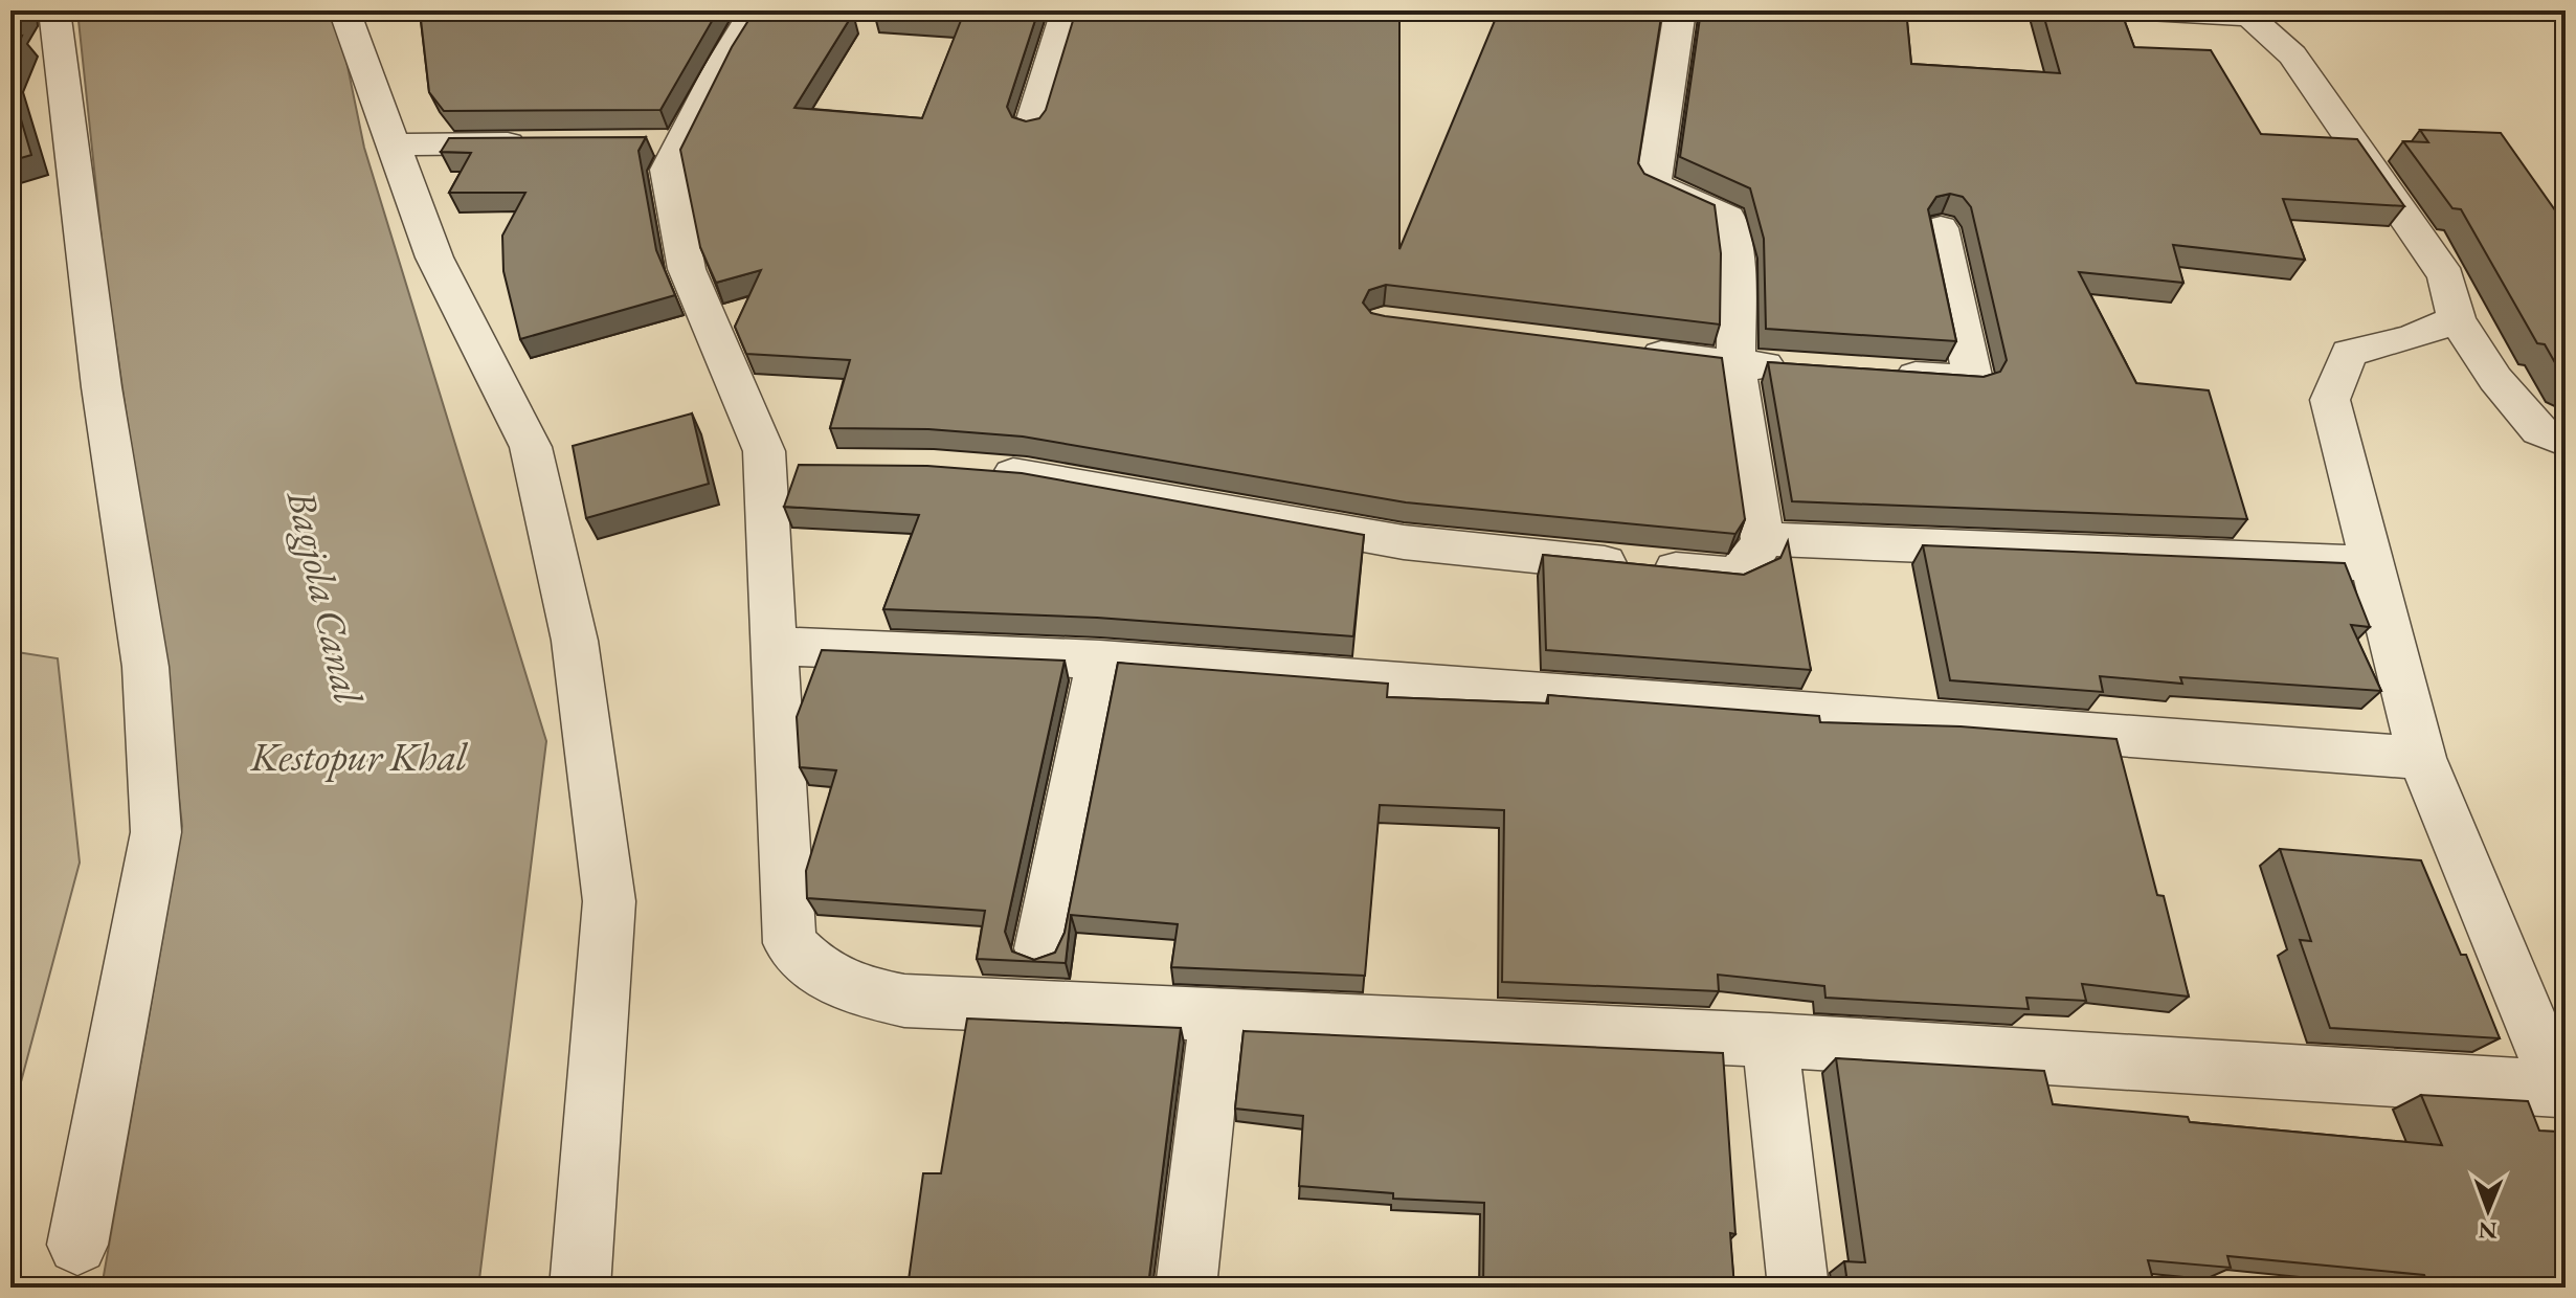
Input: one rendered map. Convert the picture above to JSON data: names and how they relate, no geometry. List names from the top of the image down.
{
  "water": ["Bagjola Canal", "Kestopur Khal"],
  "north": "bottom"
}
